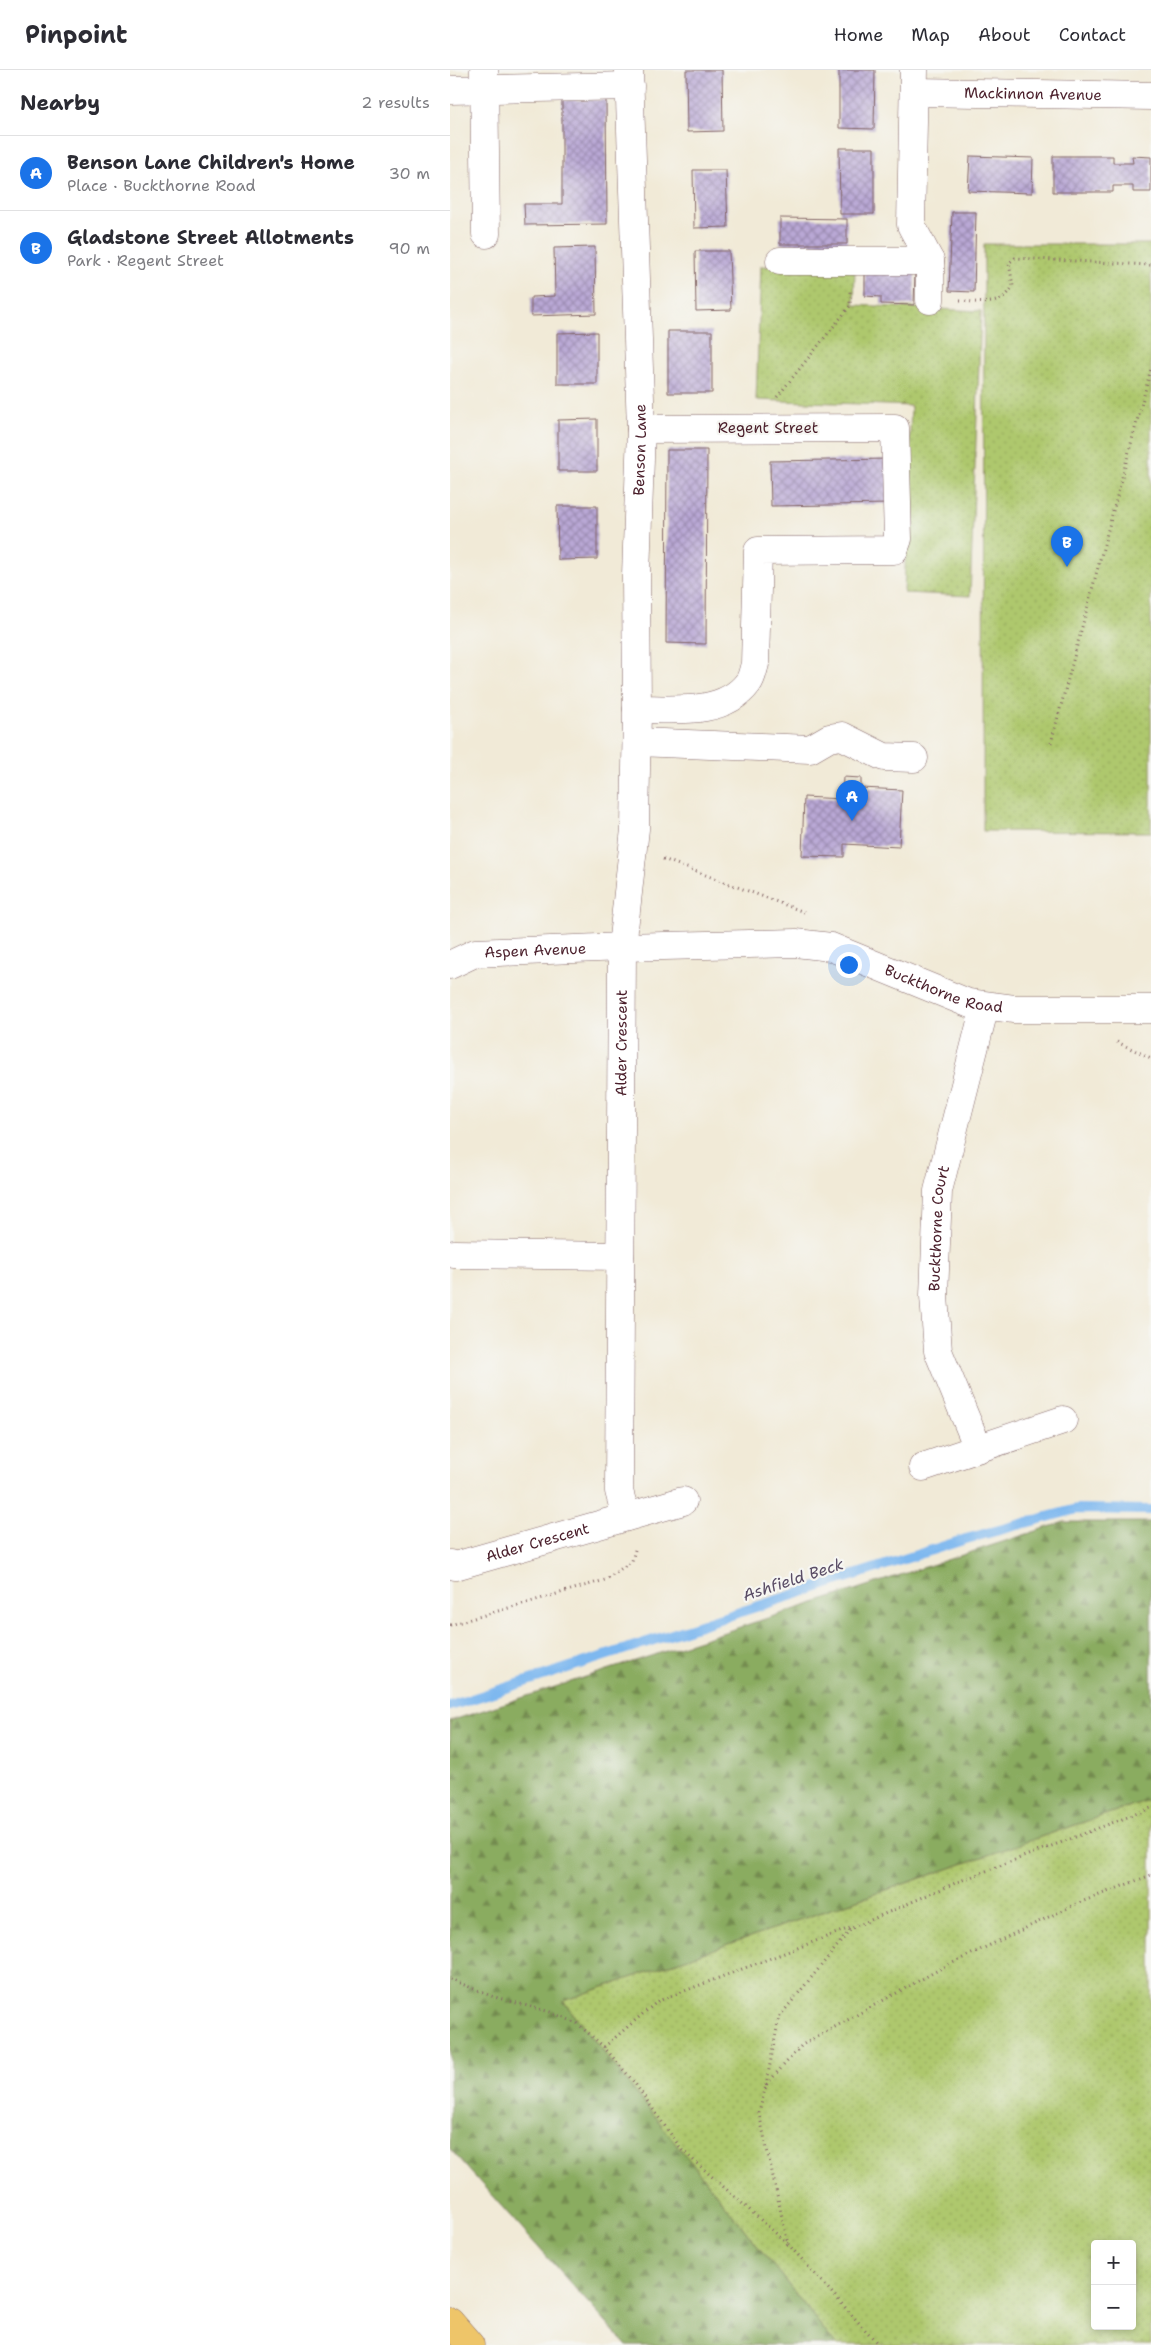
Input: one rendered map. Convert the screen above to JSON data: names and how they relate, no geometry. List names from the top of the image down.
{
  "streets": {
    "street": [
      "Mackinnon Avenue",
      "Regent Street",
      "Benson Lane",
      "Aspen Avenue",
      "Buckthorne Road",
      "Alder Crescent",
      "Buckthorne Court"
    ]
  },
  "crossings": [
    ["Regent Street", "Benson Lane"],
    ["Benson Lane", "Alder Crescent"],
    ["Aspen Avenue", "Buckthorne Road"],
    ["Aspen Avenue", "Alder Crescent"],
    ["Buckthorne Road", "Alder Crescent"],
    ["Buckthorne Road", "Buckthorne Court"]
  ],
  "water": ["Ashfield Beck"],
  "page": {
    "header": "Pinpoint",
    "nav": [
      "Home",
      "Map",
      "About",
      "Contact"
    ],
    "heading": ["Nearby", "2 results"],
    "list": [
      {
        "mark": "A",
        "name": "Benson Lane Children's Home",
        "note": "Place · Buckthorne Road",
        "value": "30 m"
      },
      {
        "mark": "B",
        "name": "Gladstone Street Allotments",
        "note": "Park · Regent Street",
        "value": "90 m"
      }
    ],
    "pins": ["B", "A"],
    "map_buttons": ["+", "−"]
  }
}
